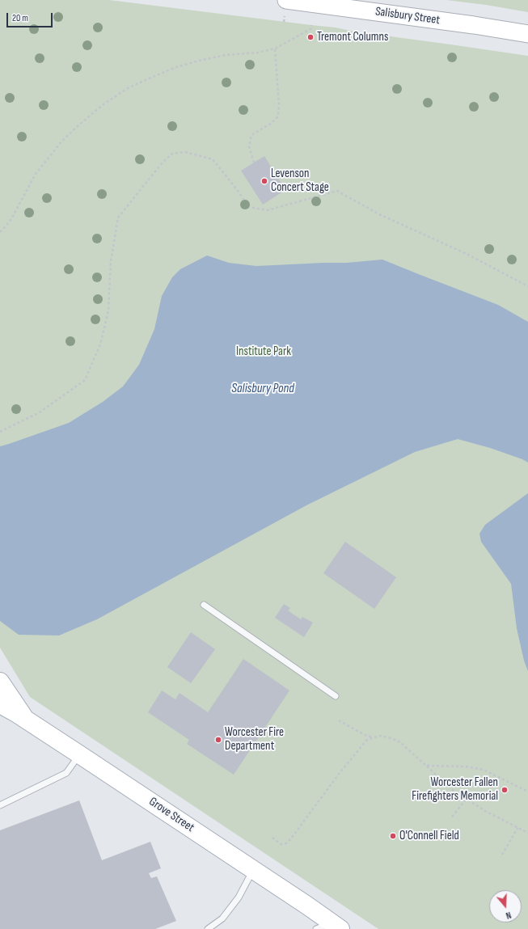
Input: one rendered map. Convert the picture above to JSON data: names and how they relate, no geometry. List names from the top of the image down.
{
  "streets": {
    "main road": ["Salisbury Street", "Grove Street"]
  },
  "water": ["Salisbury Pond"],
  "parks": ["Institute Park"],
  "places": [
    "Tremont Columns",
    "Levenson Concert Stage",
    "Worcester Fire Department",
    "Worcester Fallen Firefighters Memorial",
    "O'Connell Field"
  ],
  "scale_bar": "20 m",
  "north": "bottom"
}
